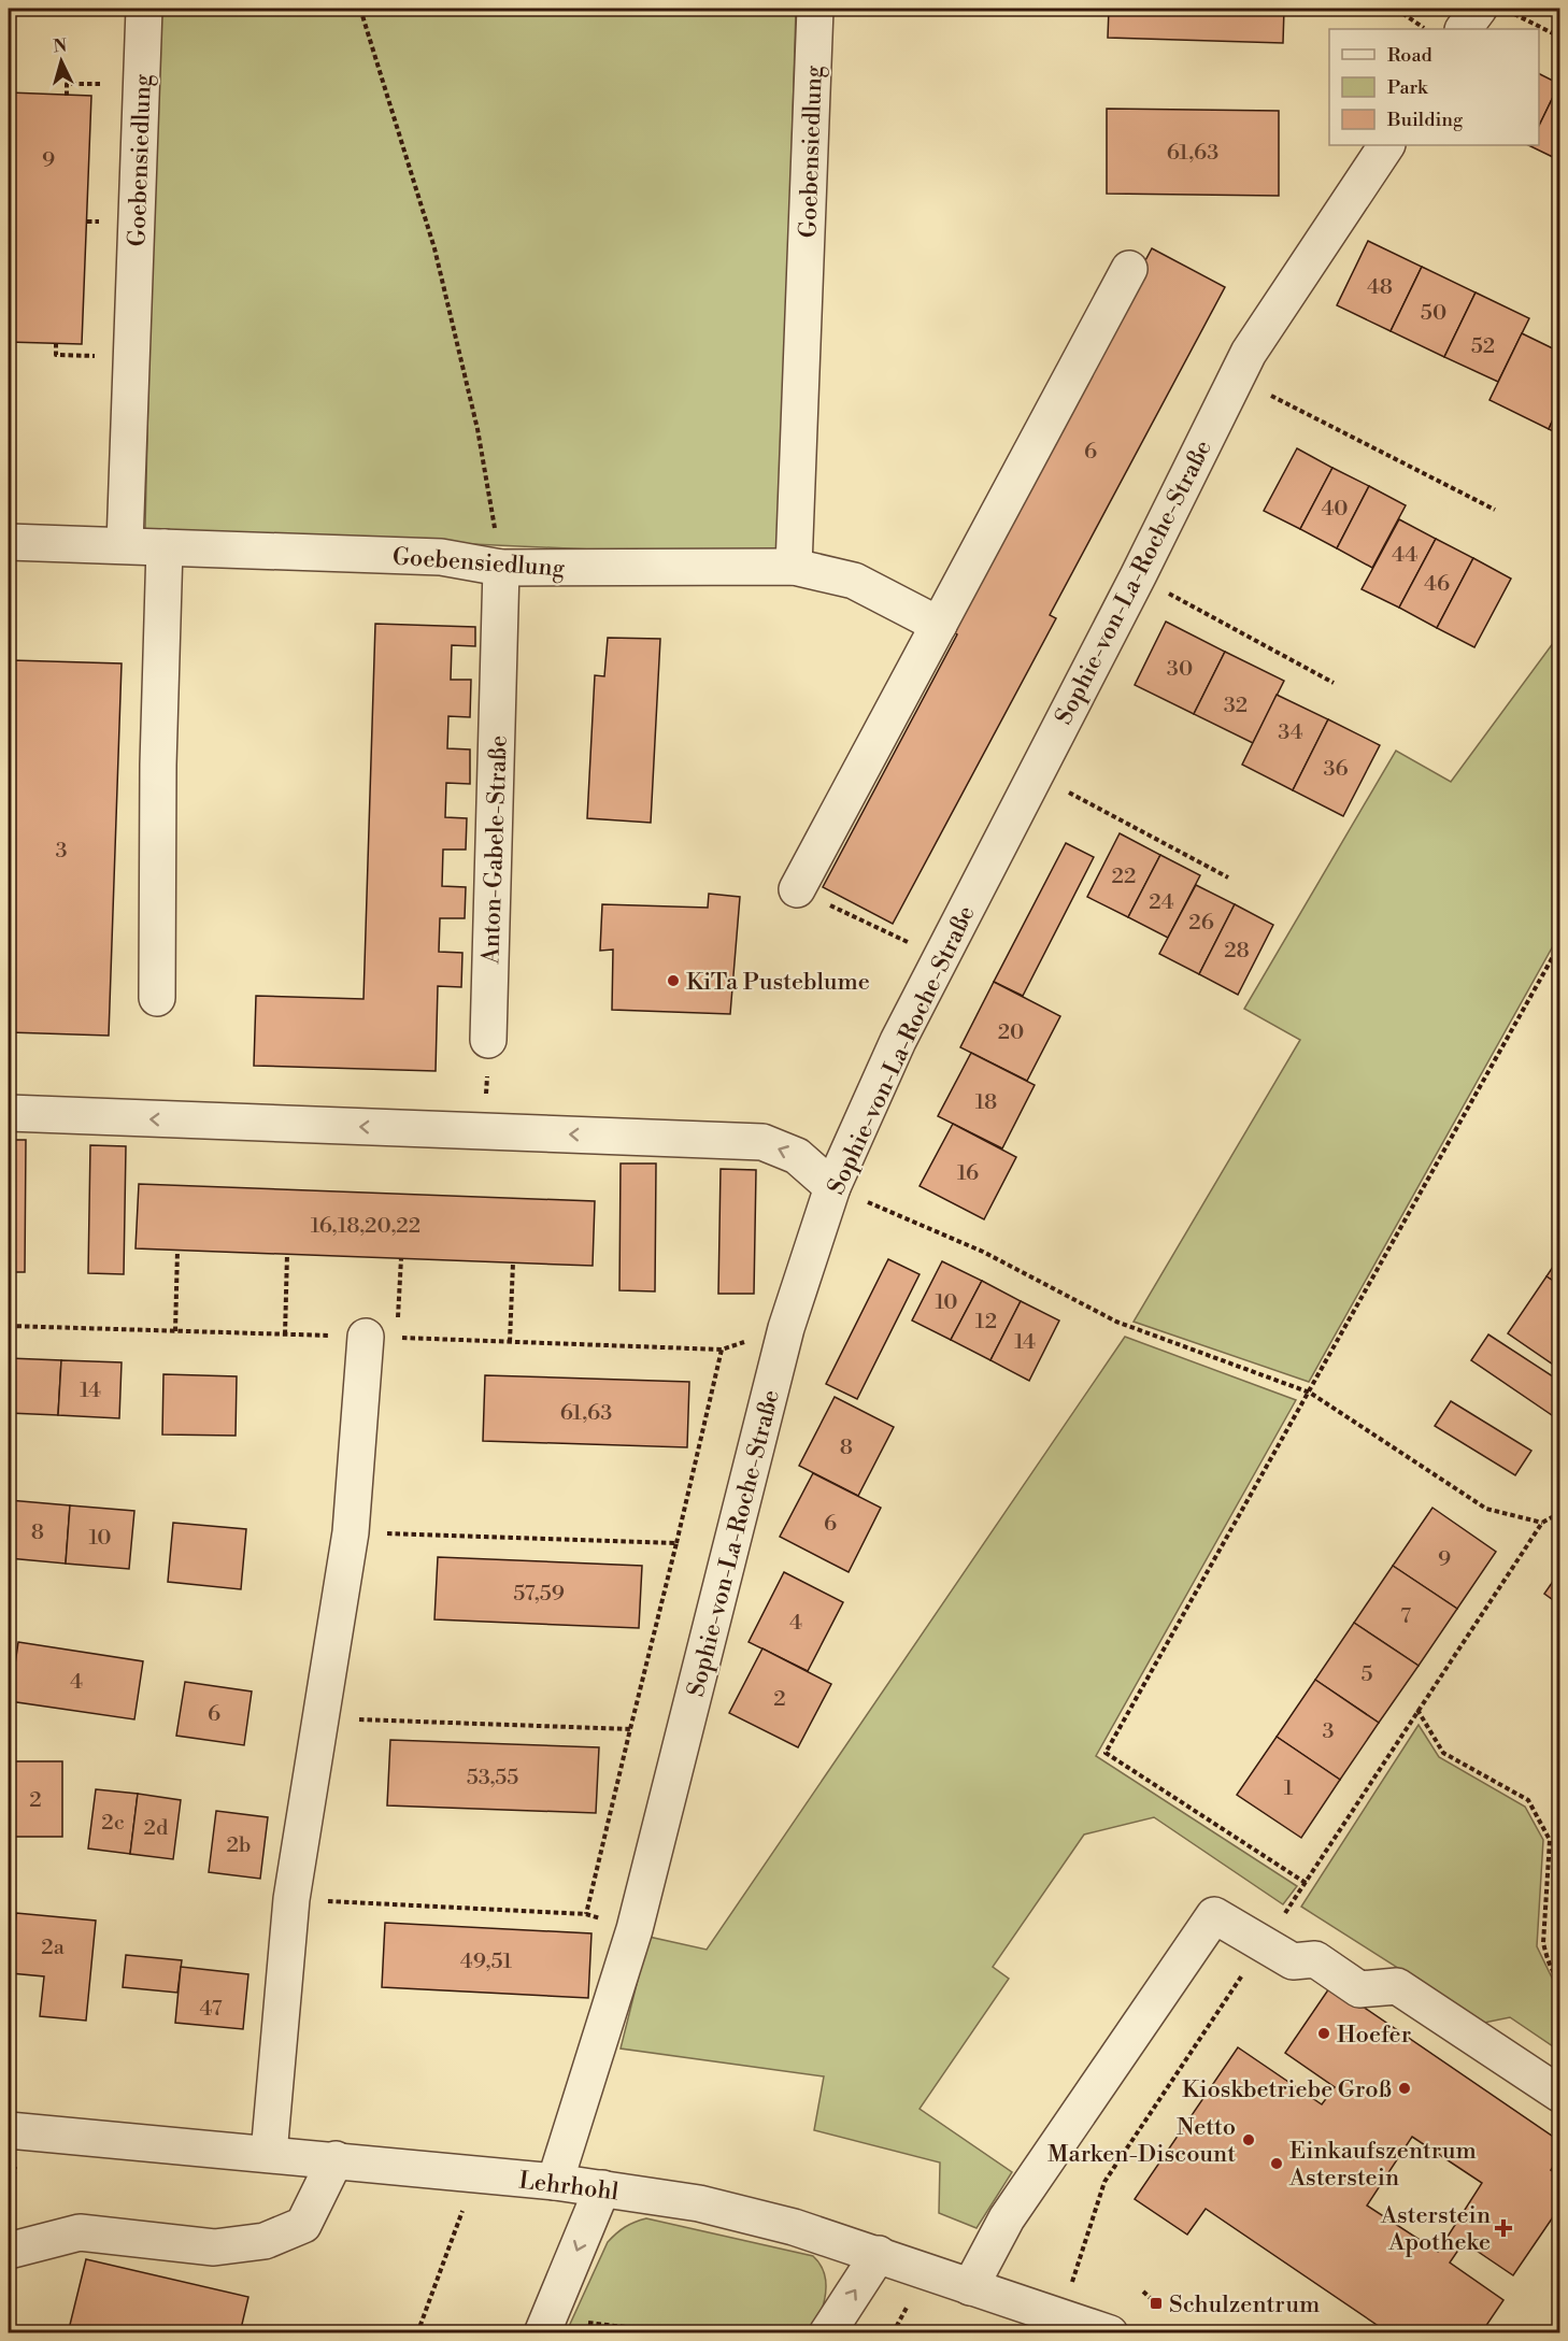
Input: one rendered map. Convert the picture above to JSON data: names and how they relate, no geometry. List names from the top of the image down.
{
  "streets": {
    "street": [
      "Goebensiedlung",
      "Sophie-von-La-Roche-Straße",
      "Anton-Gabele-Straße",
      "Lehrhohl"
    ]
  },
  "crossings": [
    ["Goebensiedlung", "Anton-Gabele-Straße"],
    ["Sophie-von-La-Roche-Straße", "Lehrhohl"]
  ],
  "places": {
    "other": [
      "KiTa Pusteblume",
      "Hoefer",
      "Kioskbetriebe Groß",
      "Netto Marken-Discount",
      "Einkaufszentrum Asterstein"
    ],
    "health": ["Asterstein Apotheke"],
    "transit": ["Schulzentrum"]
  },
  "house_numbers": [
    "61,63",
    "9",
    "48",
    "50",
    "52",
    "6",
    "40",
    "44",
    "46",
    "30",
    "32",
    "34",
    "36",
    "3",
    "22",
    "24",
    "26",
    "28",
    "20",
    "18",
    "16",
    "16,18,20,22",
    "10",
    "12",
    "14",
    "14",
    "61,63",
    "8",
    "6",
    "8",
    "10",
    "9",
    "57,59",
    "7",
    "4",
    "5",
    "4",
    "2",
    "6",
    "3",
    "53,55",
    "1",
    "2",
    "2c",
    "2d",
    "2b",
    "2a",
    "49,51",
    "47"
  ],
  "legend": ["Road", "Park", "Building"],
  "north": "top"
}
